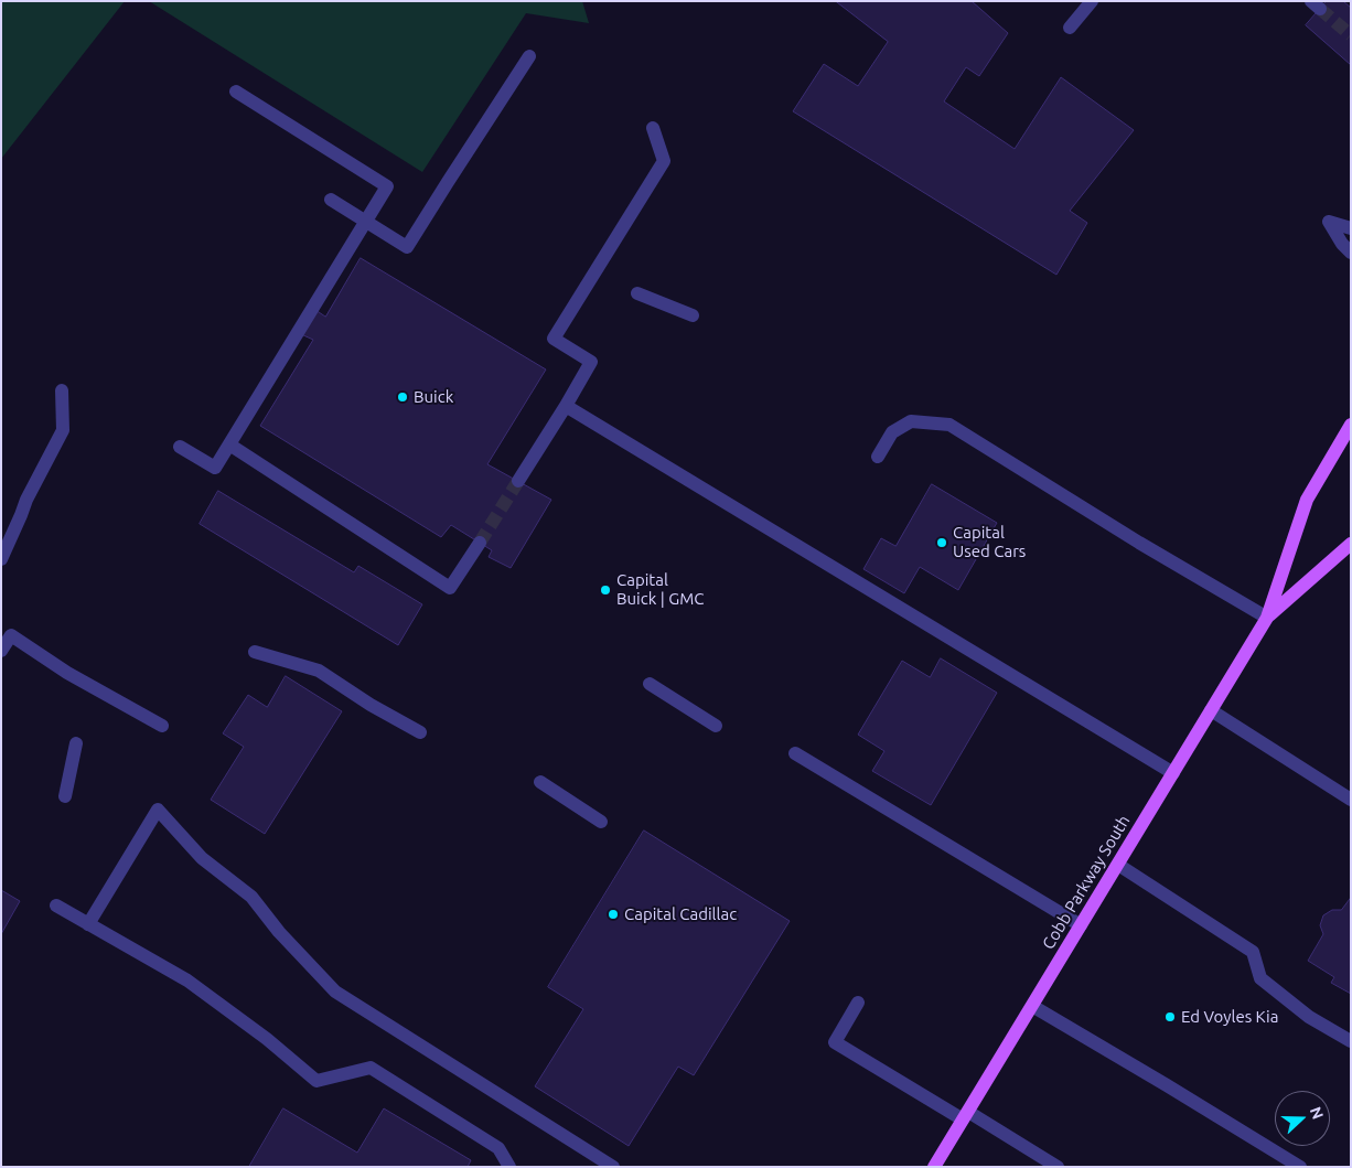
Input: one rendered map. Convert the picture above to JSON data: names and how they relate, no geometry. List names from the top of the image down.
{
  "streets": {
    "main road": ["Cobb Parkway South"]
  },
  "places": [
    "Buick",
    "Capital Used Cars",
    "Capital Buick | GMC",
    "Capital Cadillac",
    "Ed Voyles Kia"
  ],
  "north": "right"
}
